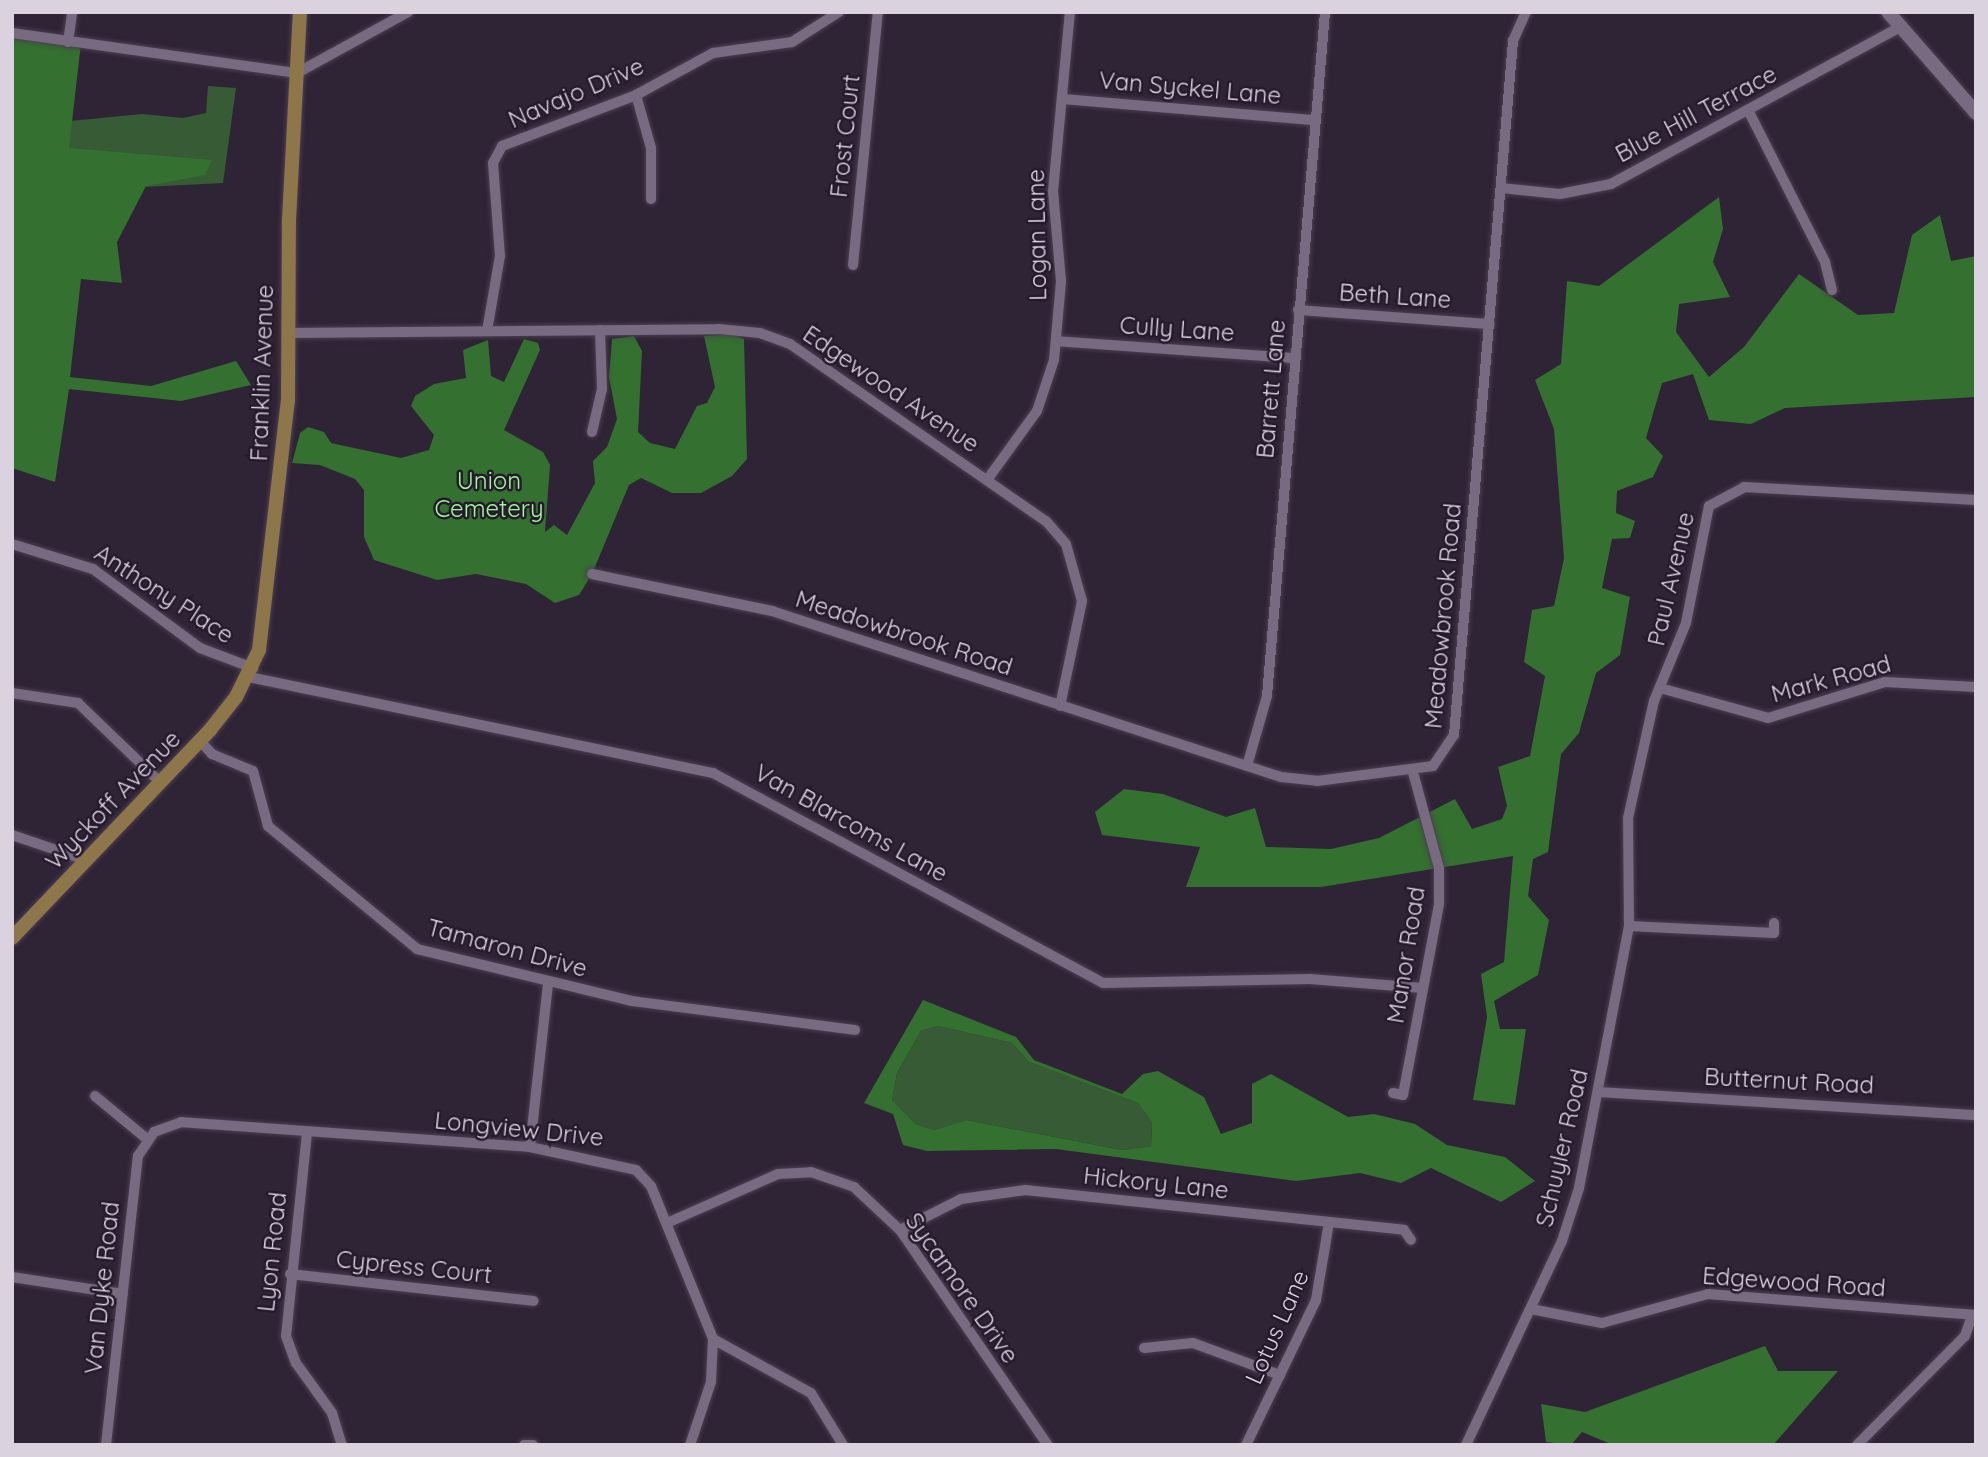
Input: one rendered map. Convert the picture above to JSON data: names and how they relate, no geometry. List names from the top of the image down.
{
  "streets": {
    "main road": ["Franklin Avenue", "Wyckoff Avenue"],
    "street": [
      "Van Syckel Lane",
      "Navajo Drive",
      "Blue Hill Terrace",
      "Frost Court",
      "Logan Lane",
      "Beth Lane",
      "Cully Lane",
      "Edgewood Avenue",
      "Barrett Lane",
      "Paul Avenue",
      "Anthony Place",
      "Meadowbrook Road",
      "Mark Road",
      "Van Blarcoms Lane",
      "Tamaron Drive",
      "Manor Road",
      "Butternut Road",
      "Longview Drive",
      "Schuyler Road",
      "Hickory Lane",
      "Lyon Road",
      "Cypress Court",
      "Edgewood Road",
      "Van Dyke Road",
      "Sycamore Drive",
      "Lotus Lane"
    ]
  },
  "crossings": [
    ["Van Syckel Lane", "Logan Lane"],
    ["Van Syckel Lane", "Barrett Lane"],
    ["Navajo Drive", "Edgewood Avenue"],
    ["Blue Hill Terrace", "Meadowbrook Road"],
    ["Logan Lane", "Cully Lane"],
    ["Logan Lane", "Edgewood Avenue"],
    ["Beth Lane", "Barrett Lane"],
    ["Beth Lane", "Meadowbrook Road"],
    ["Cully Lane", "Barrett Lane"],
    ["Franklin Avenue", "Edgewood Avenue"],
    ["Franklin Avenue", "Anthony Place"],
    ["Franklin Avenue", "Wyckoff Avenue"],
    ["Franklin Avenue", "Van Blarcoms Lane"],
    ["Edgewood Avenue", "Meadowbrook Road"],
    ["Barrett Lane", "Meadowbrook Road"],
    ["Paul Avenue", "Mark Road"],
    ["Paul Avenue", "Schuyler Road"],
    ["Anthony Place", "Van Blarcoms Lane"],
    ["Meadowbrook Road", "Manor Road"],
    ["Wyckoff Avenue", "Tamaron Drive"],
    ["Van Blarcoms Lane", "Manor Road"],
    ["Butternut Road", "Schuyler Road"],
    ["Longview Drive", "Lyon Road"],
    ["Longview Drive", "Van Dyke Road"],
    ["Longview Drive", "Sycamore Drive"],
    ["Schuyler Road", "Edgewood Road"],
    ["Hickory Lane", "Sycamore Drive"],
    ["Hickory Lane", "Lotus Lane"],
    ["Lyon Road", "Cypress Court"]
  ],
  "parks": ["Union Cemetery"]
}
